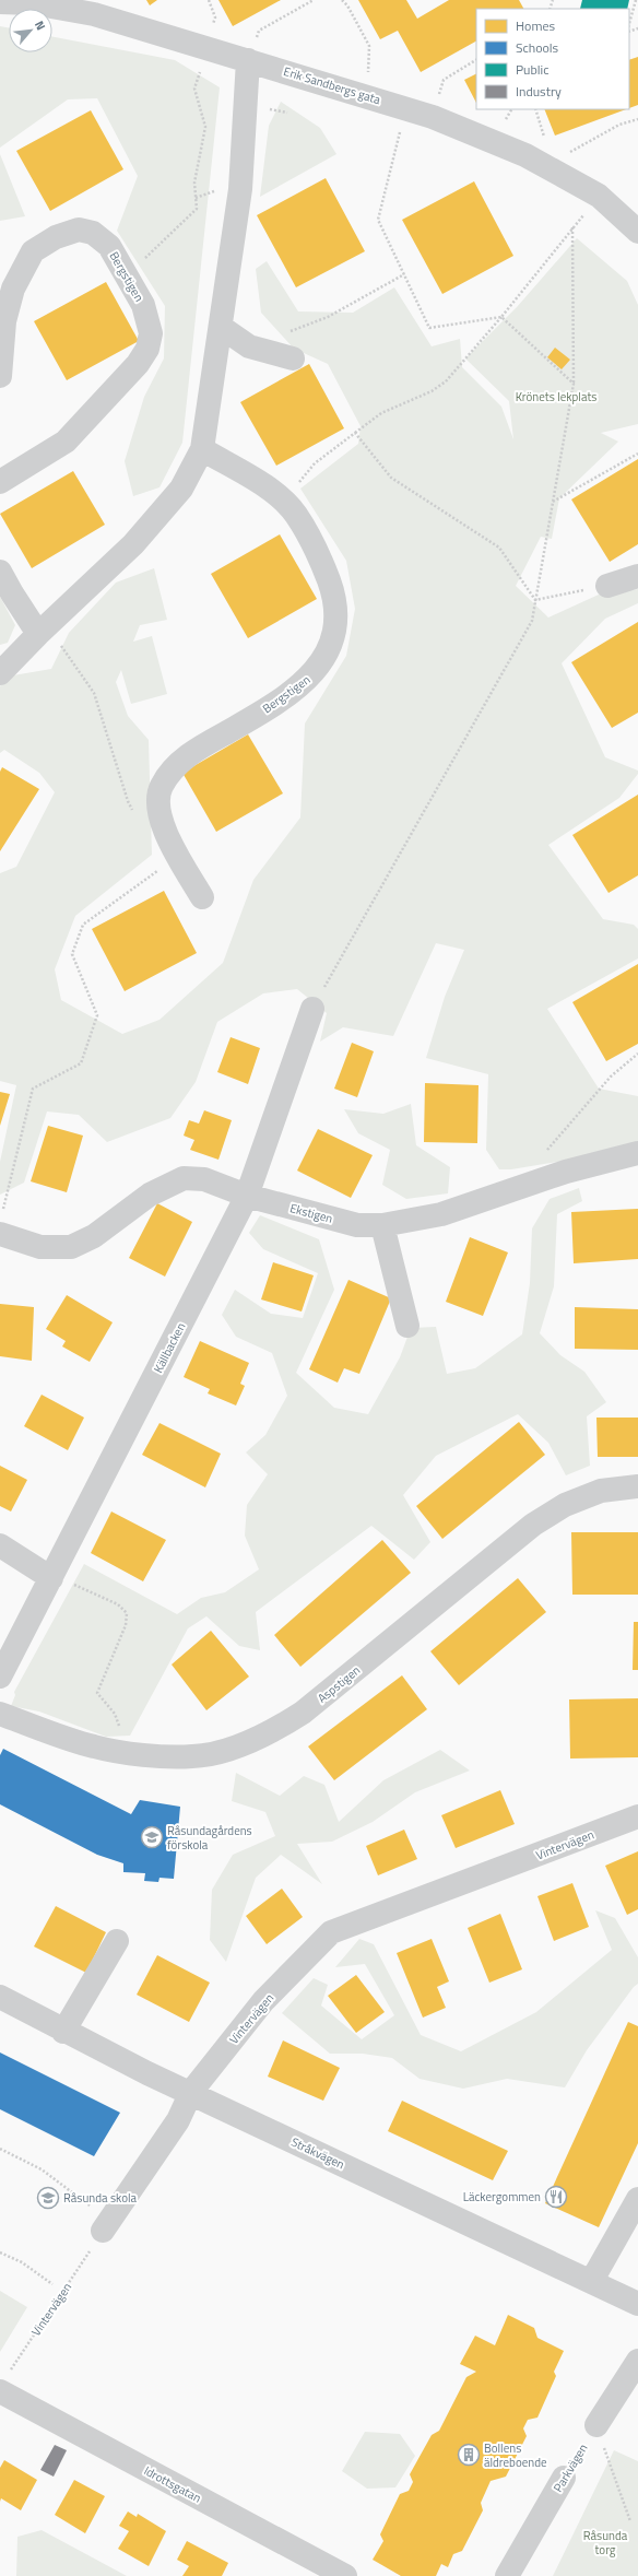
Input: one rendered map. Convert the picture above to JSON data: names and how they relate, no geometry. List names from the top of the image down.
{
  "streets": {
    "street": [
      "Erik Sandbergs gata",
      "Bergstigen",
      "Ekstigen",
      "Källbacken",
      "Aspstigen",
      "Vintervägen",
      "Stråkvägen",
      "Parkvägen",
      "Idrottsgatan"
    ]
  },
  "crossings": [
    ["Ekstigen", "Källbacken"],
    ["Vintervägen", "Stråkvägen"],
    ["Vintervägen", "Idrottsgatan"]
  ],
  "parks": ["Krönets lekplats", "Råsunda torg"],
  "places": {
    "school or university": ["Råsundagårdens förskola", "Råsunda skola"],
    "restaurant": ["Läckergommen"],
    "building": ["Bollens äldreboende"]
  },
  "legend": [
    "Homes",
    "Schools",
    "Public",
    "Industry"
  ],
  "north": "top right"
}
